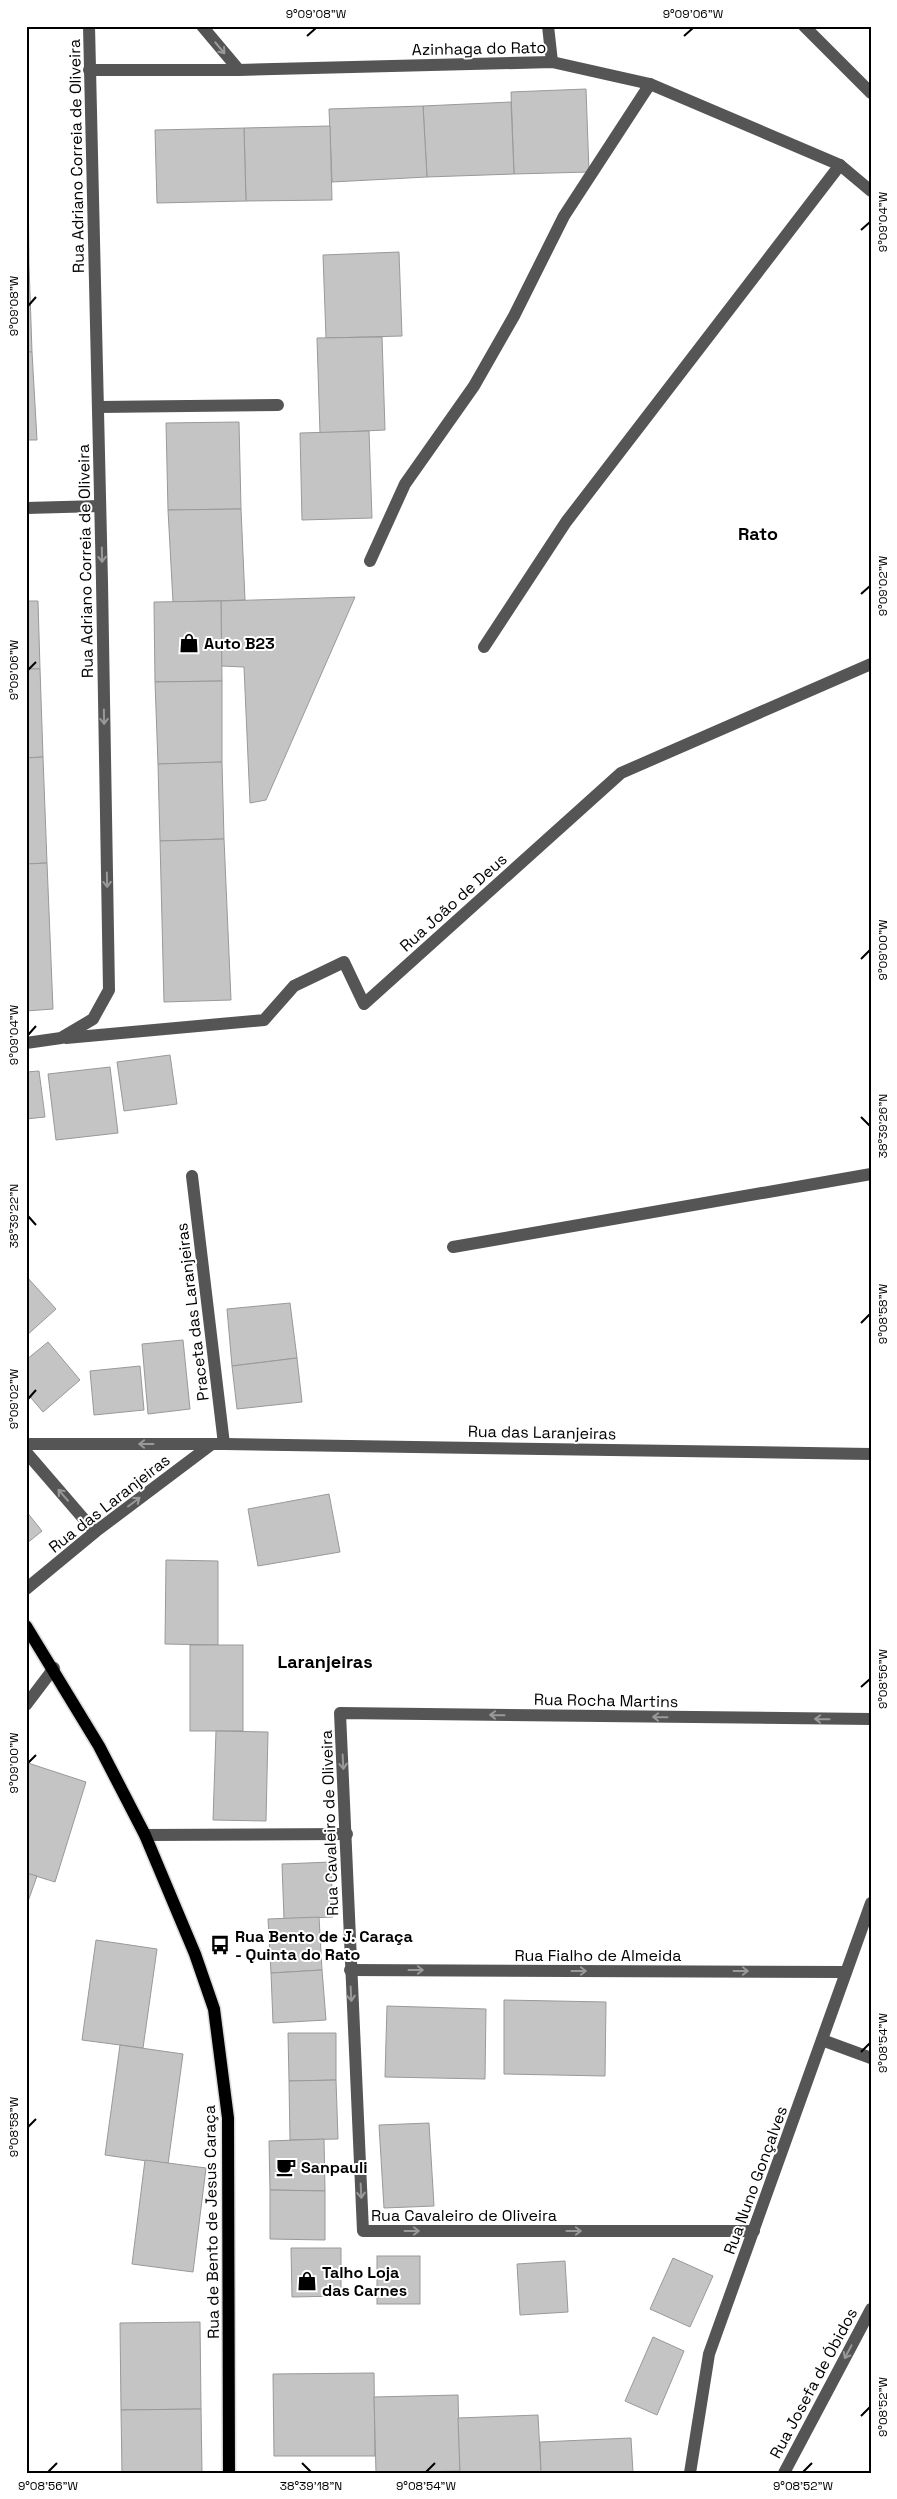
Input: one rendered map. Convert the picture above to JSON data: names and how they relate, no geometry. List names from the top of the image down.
{
  "streets": {
    "main road": ["Rua de Bento de Jesus Caraça"],
    "street": [
      "Azinhaga do Rato",
      "Rua Adriano Correia de Oliveira",
      "Rua João de Deus",
      "Praceta das Laranjeiras",
      "Rua das Laranjeiras",
      "Rua Rocha Martins",
      "Rua Cavaleiro de Oliveira",
      "Rua Fialho de Almeida",
      "Rua Nuno Gonçalves",
      "Rua Josefa de Óbidos"
    ]
  },
  "crossings": [
    ["Azinhaga do Rato", "Rua Adriano Correia de Oliveira"],
    ["Rua Adriano Correia de Oliveira", "Rua João de Deus"],
    ["Praceta das Laranjeiras", "Rua das Laranjeiras"],
    ["Rua Rocha Martins", "Rua Cavaleiro de Oliveira"],
    ["Rua Cavaleiro de Oliveira", "Rua Fialho de Almeida"],
    ["Rua Cavaleiro de Oliveira", "Rua Nuno Gonçalves"],
    ["Rua Fialho de Almeida", "Rua Nuno Gonçalves"]
  ],
  "one_way": [
    "Rua Adriano Correia de Oliveira",
    "Rua Rocha Martins",
    "Rua Fialho de Almeida",
    "Rua Josefa de Óbidos"
  ],
  "districts": ["Rato", "Laranjeiras"],
  "places": {
    "shop": ["Auto B23", "Talho Loja das Carnes"],
    "bus stop": ["Rua Bento de J. Caraça - Quinta do Rato"],
    "cafe": ["Sanpauli"]
  },
  "coordinates": [
    "9°09'08\"W",
    "9°09'06\"W",
    "9°09'04\"W",
    "9°09'02\"W",
    "9°09'00\"W",
    "38°39'26\"N",
    "38°39'22\"N",
    "9°08'58\"W",
    "9°08'56\"W",
    "9°08'54\"W",
    "9°08'52\"W",
    "38°39'18\"N"
  ]
}
